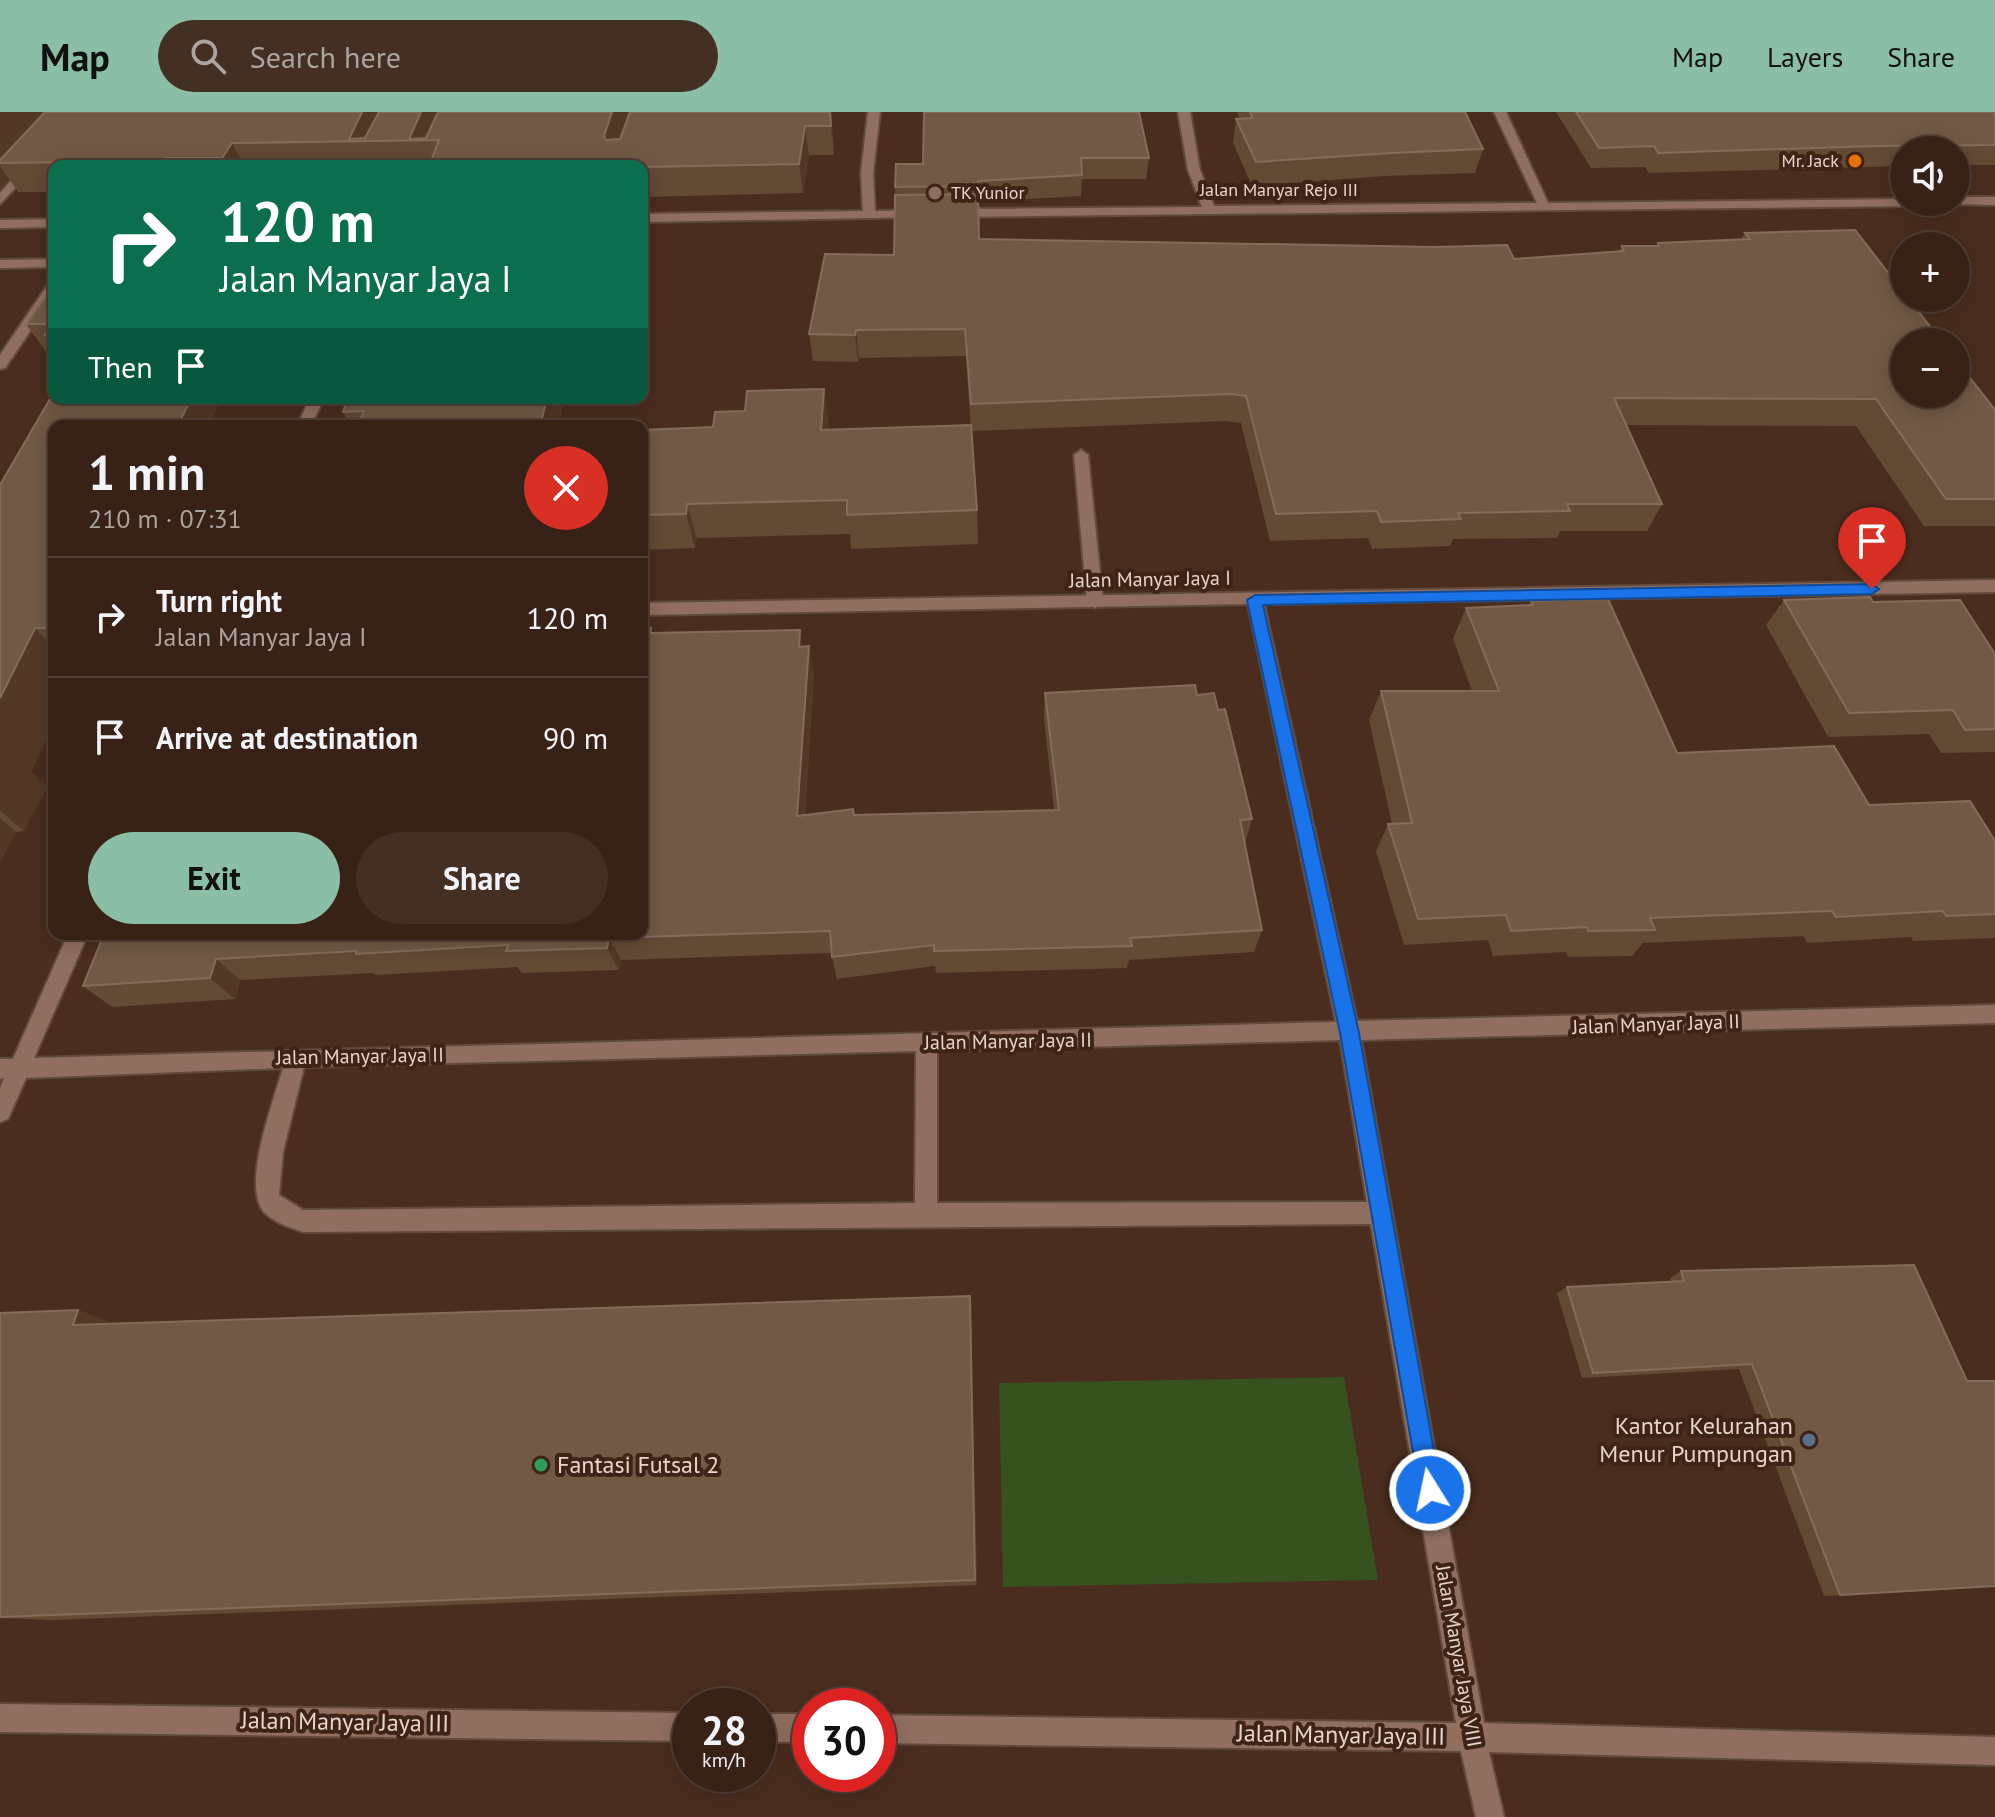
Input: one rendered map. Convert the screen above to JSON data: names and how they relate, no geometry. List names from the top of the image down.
{
  "streets": {
    "street": [
      "Jalan Manyar Rejo III",
      "Jalan Manyar Jaya I",
      "Jalan Manyar Jaya II",
      "Jalan Manyar Jaya VIII",
      "Jalan Manyar Jaya III"
    ]
  },
  "crossings": [
    ["Jalan Manyar Jaya I", "Jalan Manyar Jaya VIII"],
    ["Jalan Manyar Jaya II", "Jalan Manyar Jaya VIII"],
    ["Jalan Manyar Jaya VIII", "Jalan Manyar Jaya III"]
  ],
  "places": [
    "Mr. Jack",
    "TK Yunior",
    "Kantor Kelurahan Menur Pumpungan",
    "Fantasi Futsal 2"
  ],
  "page": {
    "header": "Map",
    "search": "Search here",
    "nav": ["Map", "Layers", "Share"],
    "map_buttons": ["+", "−"],
    "turn": ["120 m", "Jalan Manyar Jaya I"],
    "then": "Then",
    "heading": ["1 min", "210 m · 07:31"],
    "list": [
      {
        "name": "Turn right",
        "note": "Jalan Manyar Jaya I",
        "value": "120 m"
      },
      {
        "name": "Arrive at destination",
        "value": "90 m"
      }
    ],
    "buttons": ["Exit", "Share"],
    "speed": "28 km/h",
    "limit": "30"
  }
}
